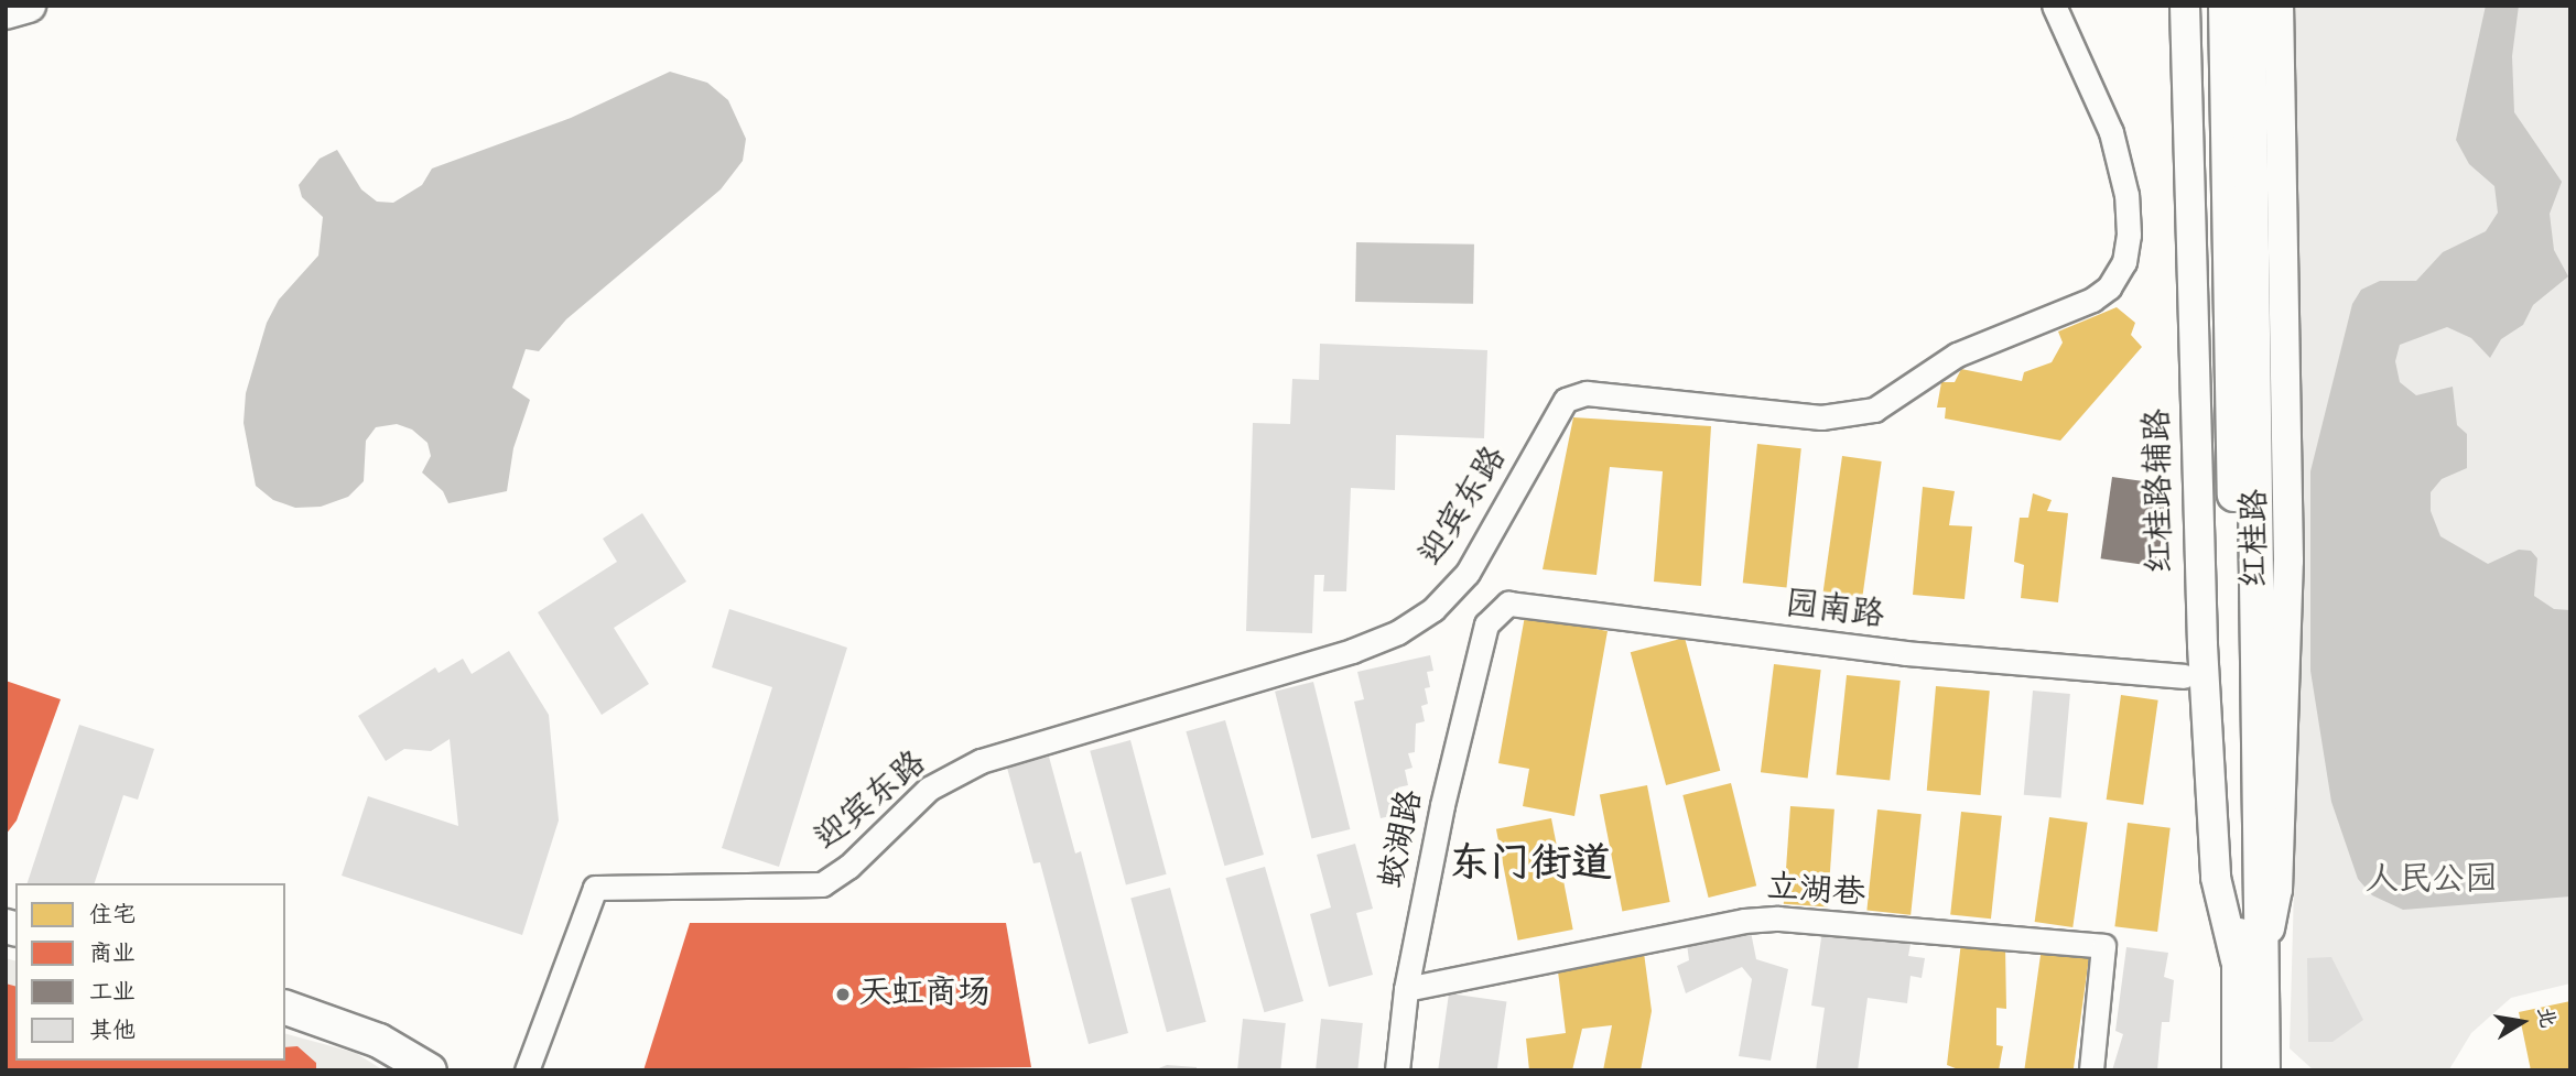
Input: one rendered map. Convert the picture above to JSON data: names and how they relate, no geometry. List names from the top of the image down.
{
  "streets": {
    "main road": ["红桂路"],
    "street": [
      "红桂路辅路",
      "迎宾东路",
      "园南路",
      "蛟湖路",
      "立湖巷"
    ]
  },
  "crossings": [
    ["红桂路辅路", "红桂路"],
    ["园南路", "蛟湖路"],
    ["蛟湖路", "立湖巷"]
  ],
  "districts": ["东门街道"],
  "parks": ["人民公园"],
  "places": ["天虹商场"],
  "legend": [
    "住宅",
    "商业",
    "工业",
    "其他"
  ],
  "north": "right"
}
